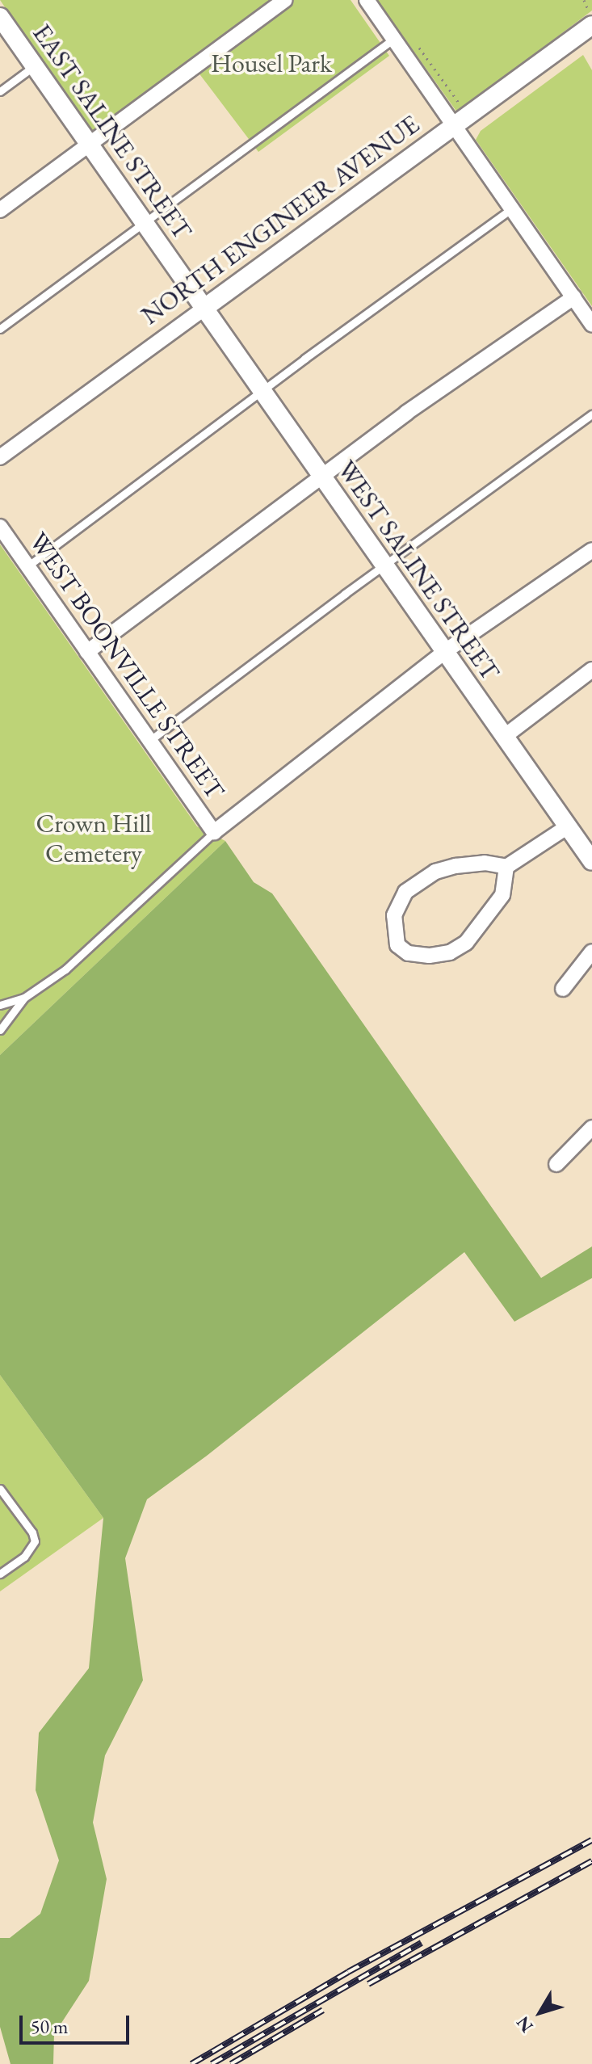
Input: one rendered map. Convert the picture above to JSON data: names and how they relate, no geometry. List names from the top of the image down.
{
  "streets": {
    "street": [
      "EAST SALINE STREET",
      "NORTH ENGINEER AVENUE",
      "WEST SALINE STREET",
      "WEST BOONVILLE STREET"
    ]
  },
  "crossings": [
    ["EAST SALINE STREET", "NORTH ENGINEER AVENUE"],
    ["EAST SALINE STREET", "WEST SALINE STREET"],
    ["NORTH ENGINEER AVENUE", "WEST SALINE STREET"]
  ],
  "parks": ["Housel Park", "Crown Hill Cemetery"],
  "scale_bar": "50 m",
  "north": "bottom left"
}
